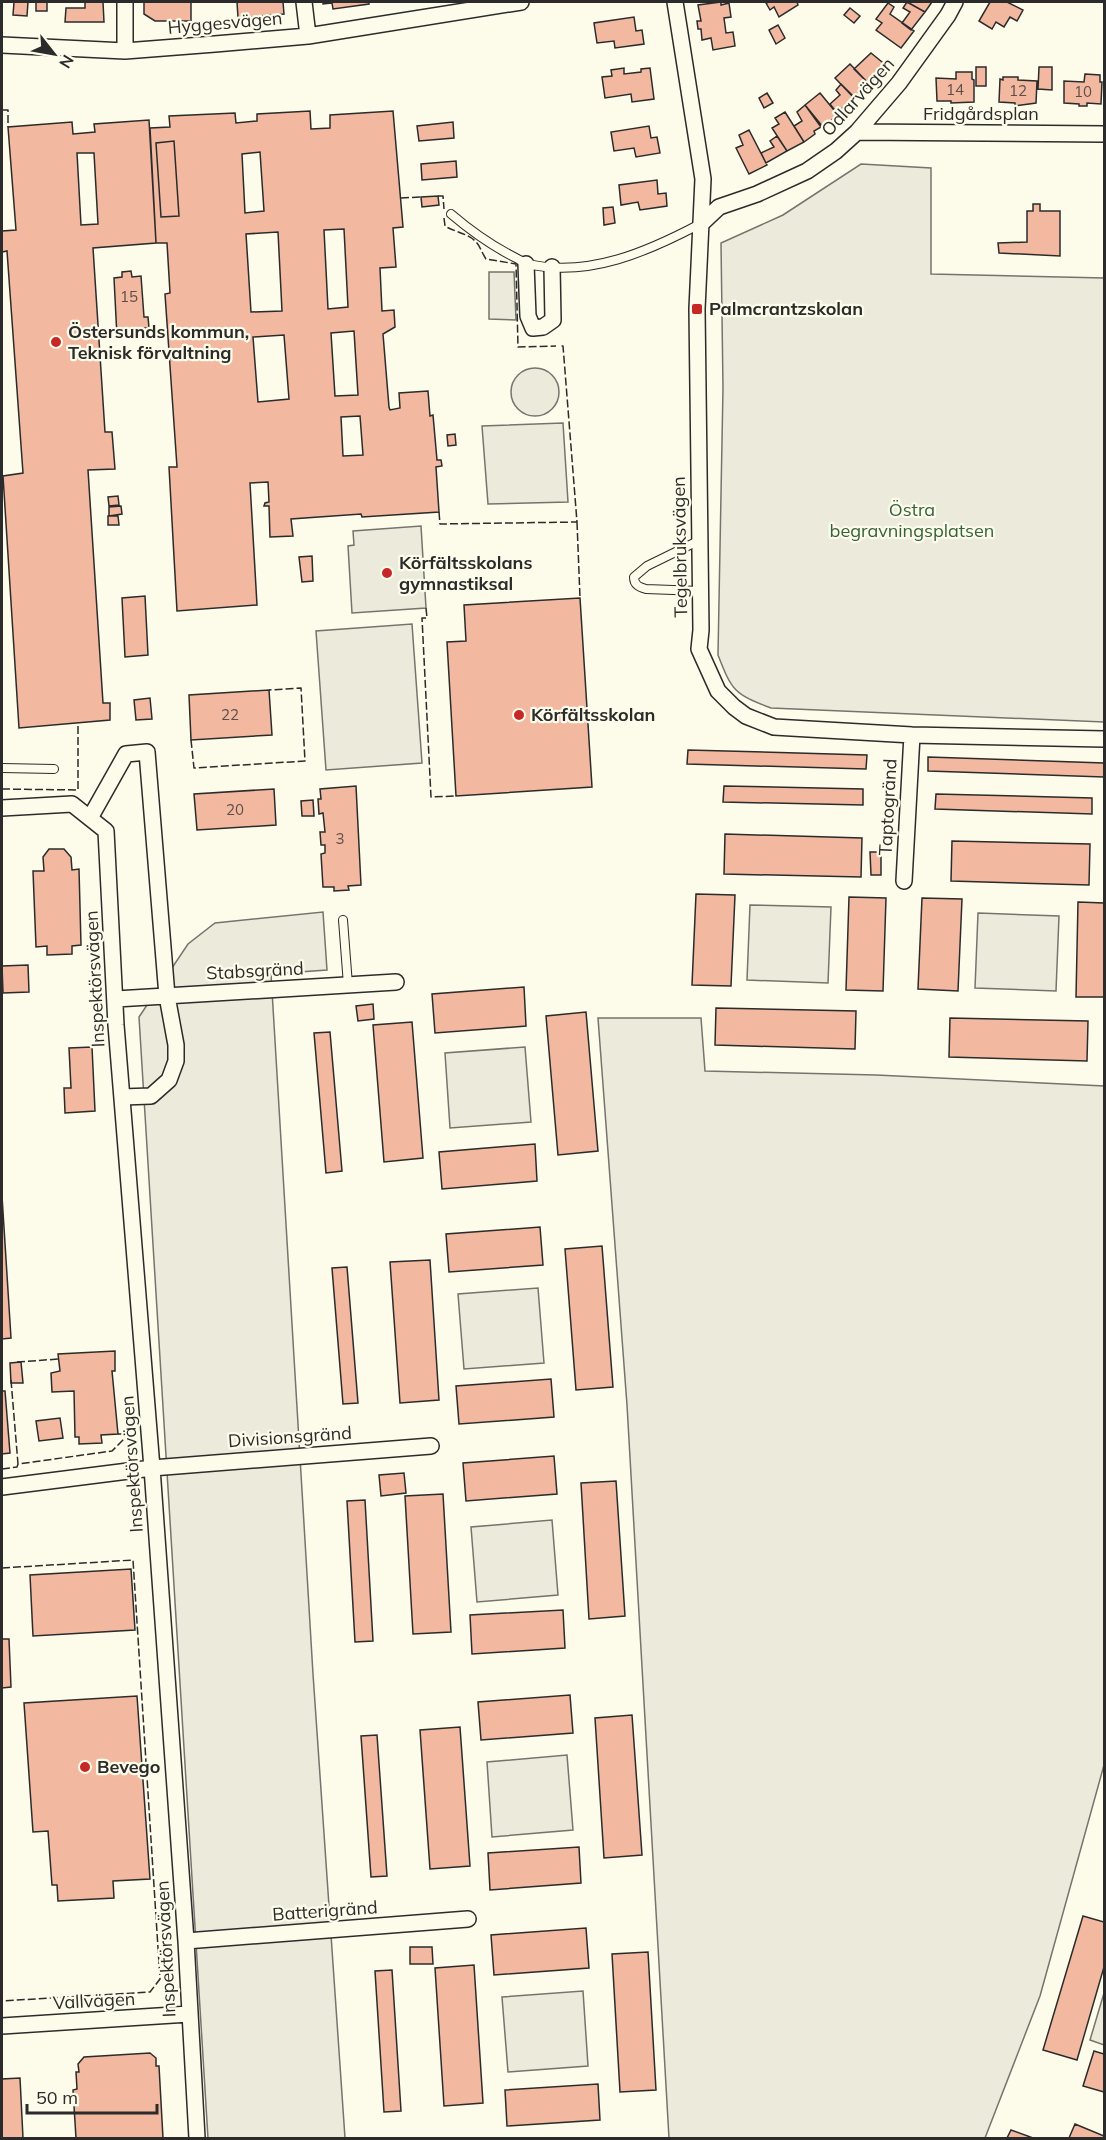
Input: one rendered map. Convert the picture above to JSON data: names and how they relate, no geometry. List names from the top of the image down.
{
  "streets": {
    "street": [
      "Hyggesvägen",
      "Odlarvägen",
      "Fridgårdsplan",
      "Tegelbruksvägen",
      "Taptogränd",
      "Stabsgränd",
      "Inspektörsvägen",
      "Divisionsgränd",
      "Batterigränd",
      "Vallvägen"
    ]
  },
  "crossings": [
    ["Odlarvägen", "Fridgårdsplan"],
    ["Odlarvägen", "Tegelbruksvägen"],
    ["Tegelbruksvägen", "Taptogränd"],
    ["Stabsgränd", "Inspektörsvägen"],
    ["Inspektörsvägen", "Divisionsgränd"],
    ["Inspektörsvägen", "Batterigränd"],
    ["Inspektörsvägen", "Vallvägen"]
  ],
  "parks": ["Östra begravningsplatsen"],
  "places": {
    "transit": ["Palmcrantzskolan"],
    "other": [
      "Östersunds kommun, Teknisk förvaltning",
      "Körfältsskolans gymnastiksal",
      "Körfältsskolan",
      "Bevego"
    ]
  },
  "house_numbers": [
    "14",
    "12",
    "10",
    "15",
    "22",
    "20",
    "3"
  ],
  "scale_bar": "50 m",
  "north": "bottom right"
}
